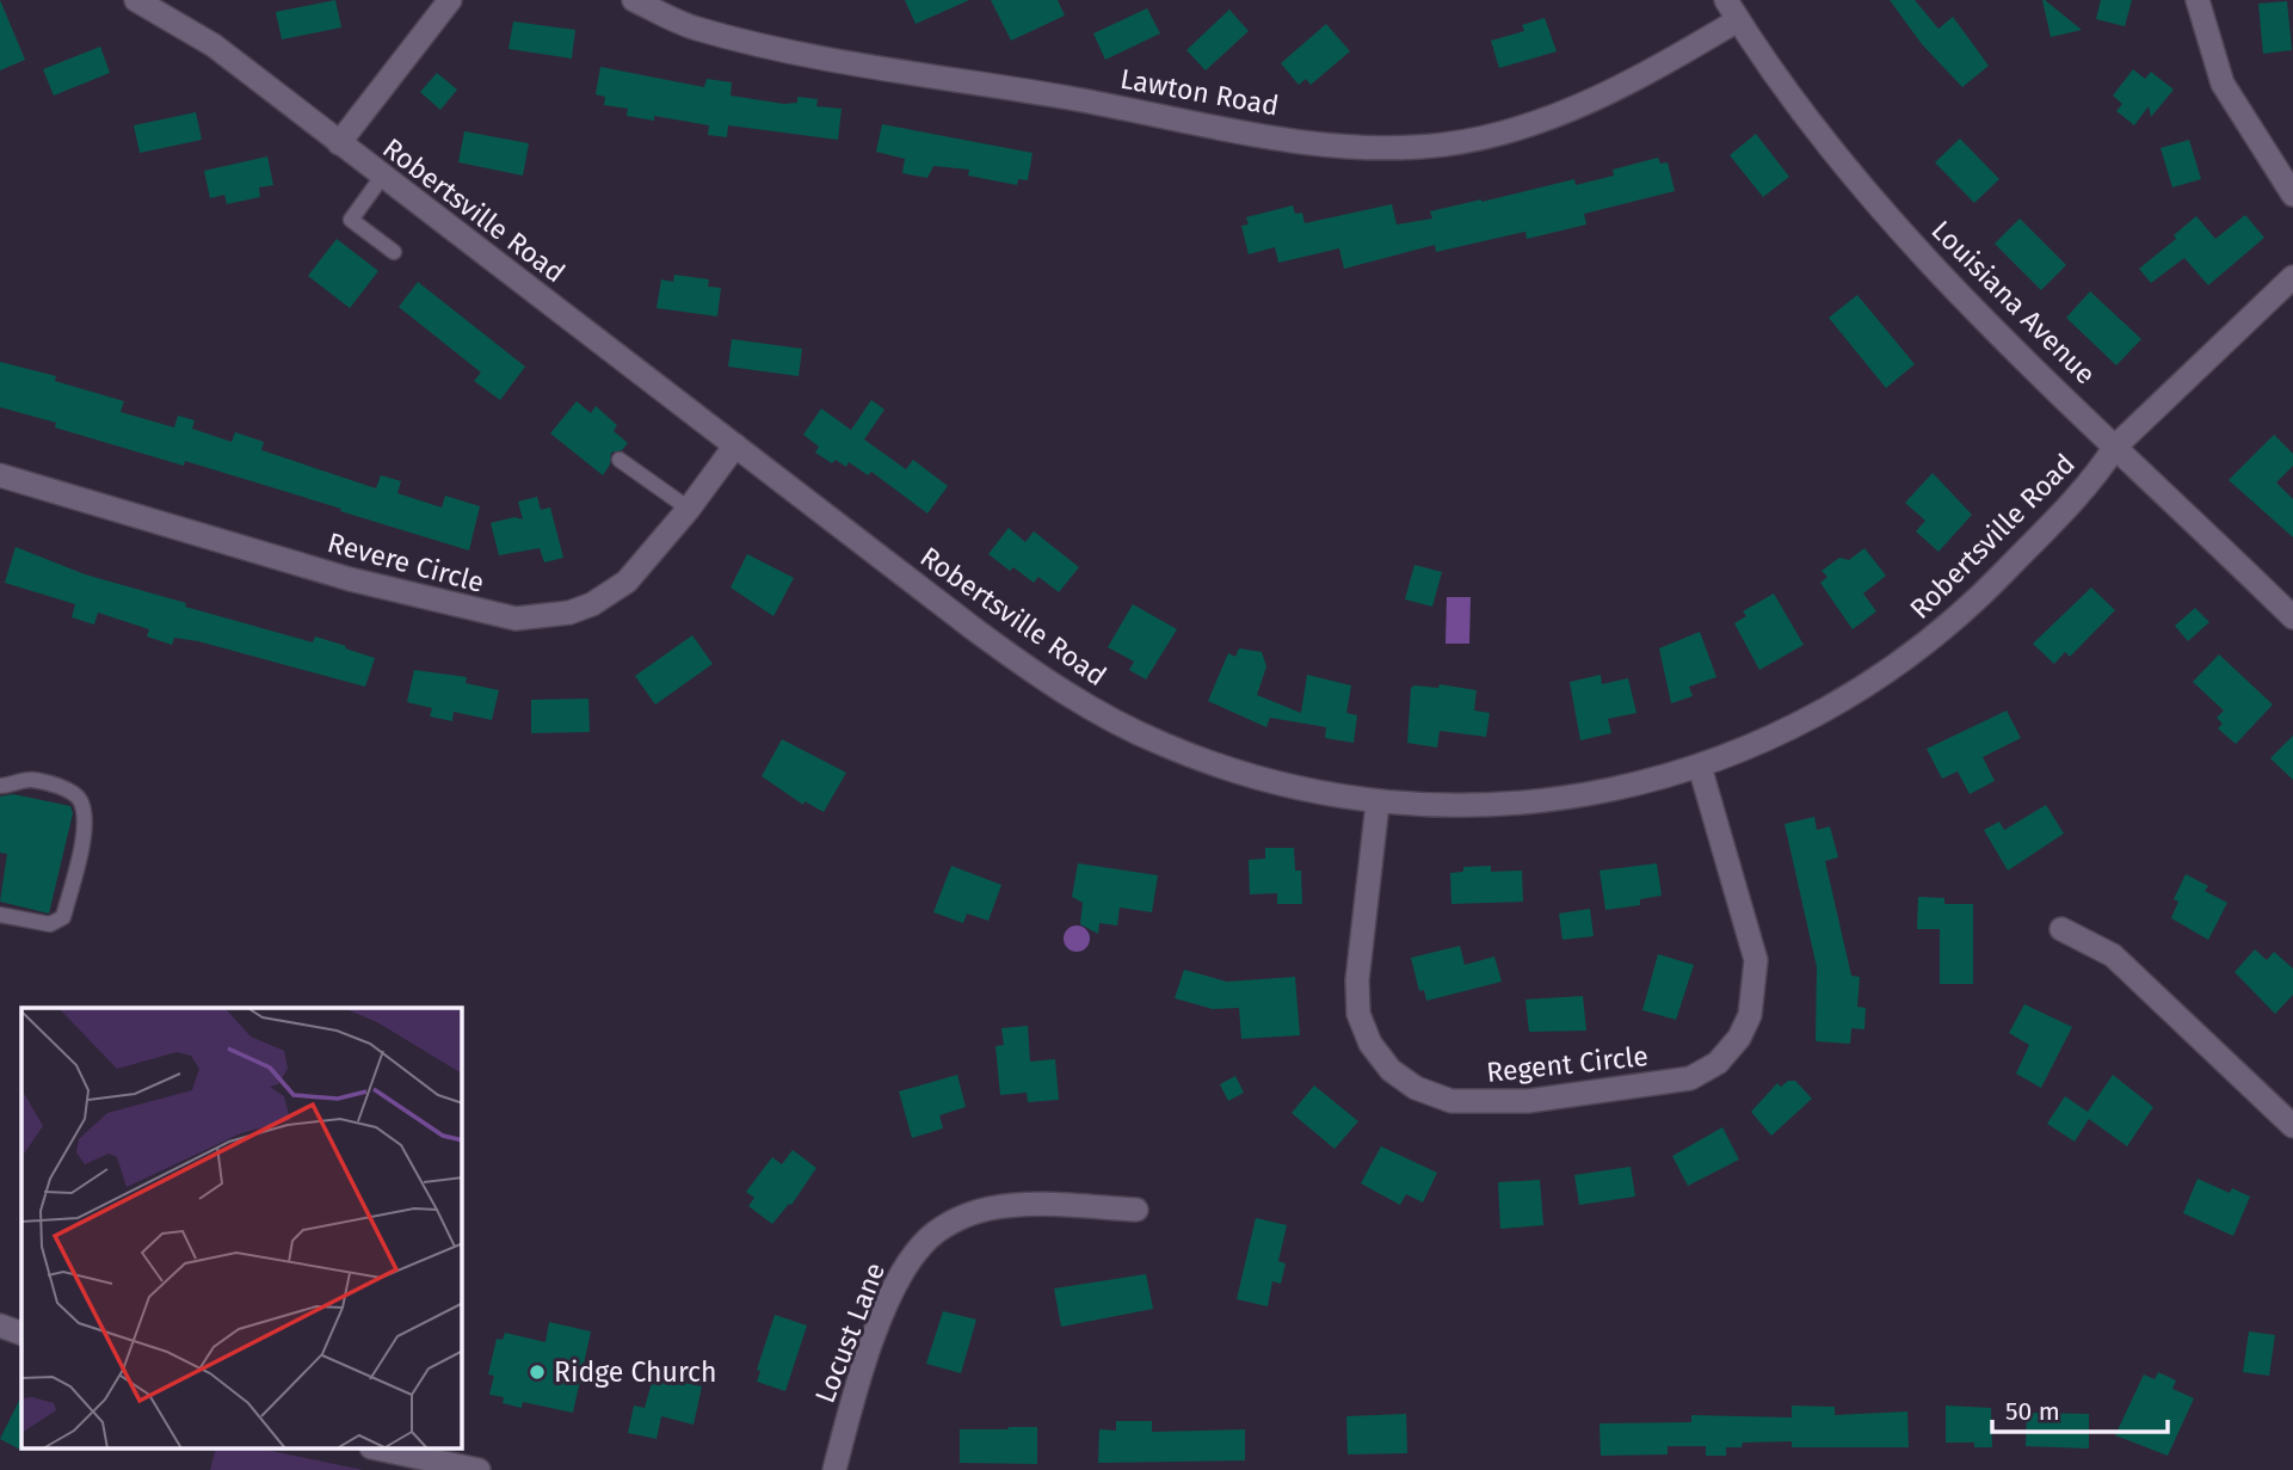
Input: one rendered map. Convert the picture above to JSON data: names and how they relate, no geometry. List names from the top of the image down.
{
  "streets": {
    "street": [
      "Lawton Road",
      "Robertsville Road",
      "Louisiana Avenue",
      "Revere Circle",
      "Regent Circle",
      "Locust Lane"
    ]
  },
  "crossings": [
    ["Lawton Road", "Louisiana Avenue"],
    ["Robertsville Road", "Louisiana Avenue"],
    ["Robertsville Road", "Revere Circle"],
    ["Robertsville Road", "Regent Circle"]
  ],
  "places": ["Ridge Church"],
  "scale_bar": "50 m"
}
